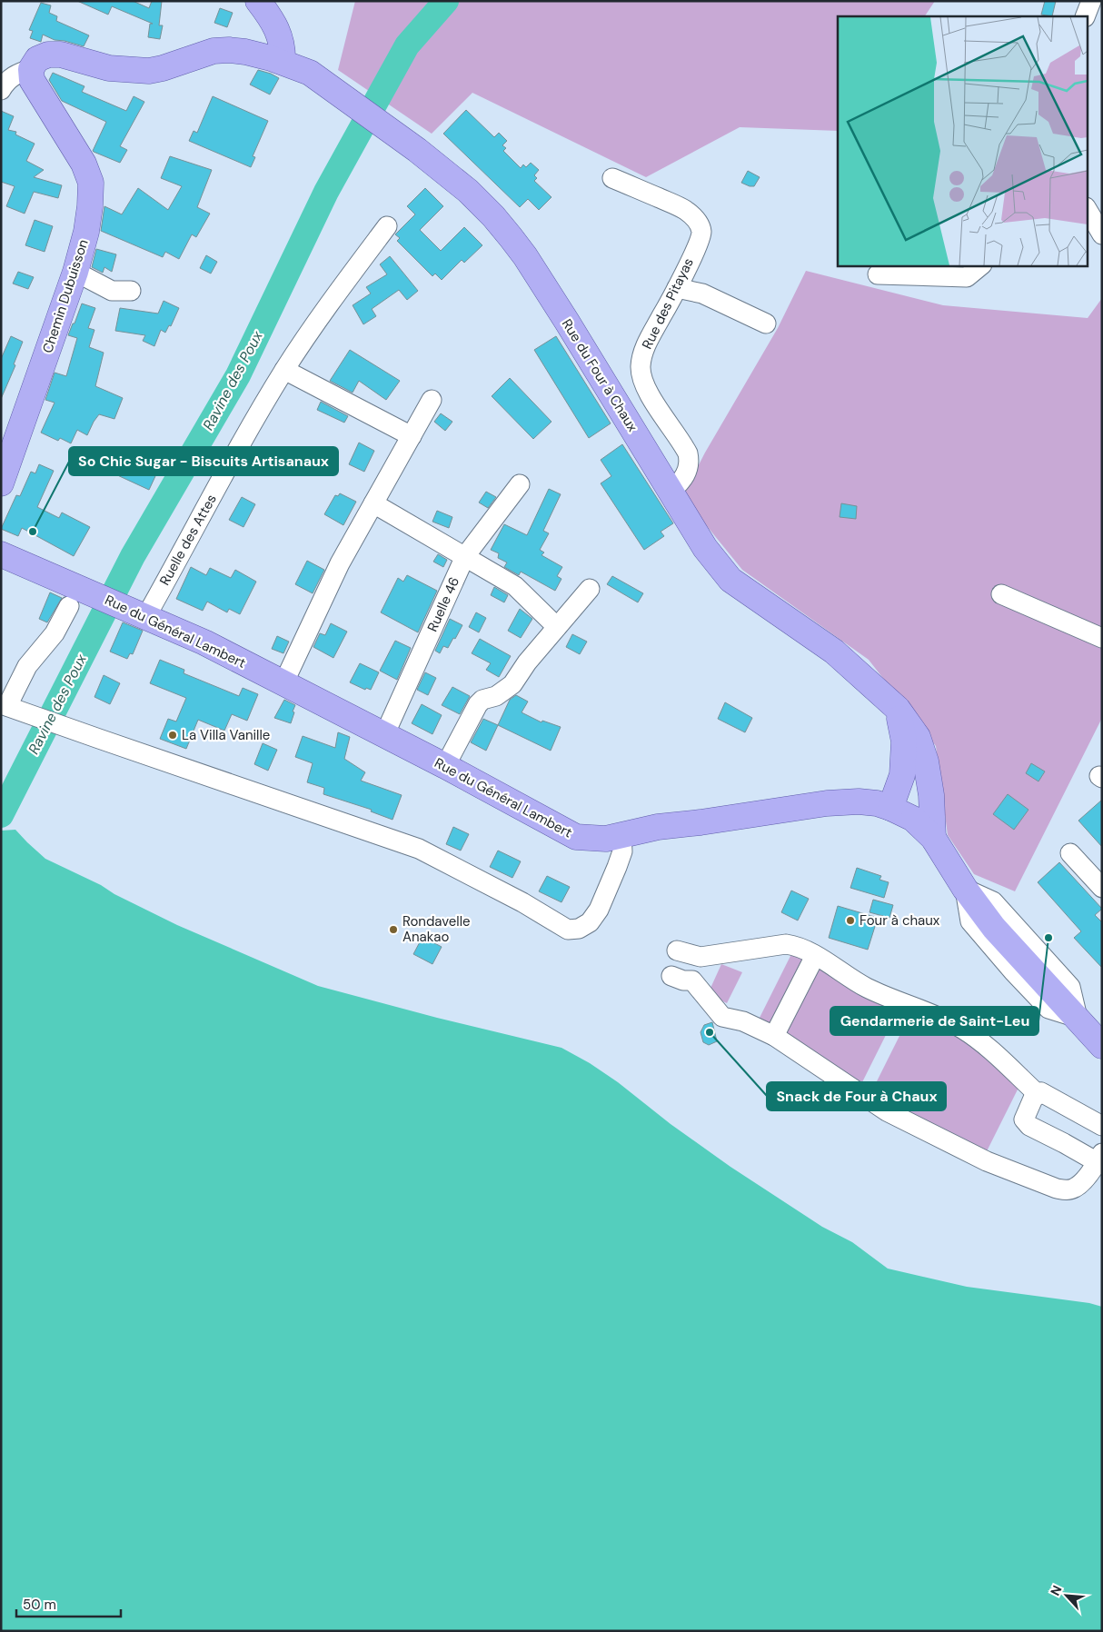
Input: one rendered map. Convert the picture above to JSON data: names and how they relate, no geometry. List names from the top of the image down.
{
  "streets": {
    "main road": ["Chemin Dubuisson", "Rue du Four à Chaux", "Rue du Général Lambert"],
    "street": ["Rue des Pitayas", "Ruelle des Attes", "Ruelle 46"]
  },
  "crossings": [
    ["Rue des Pitayas", "Rue du Four à Chaux"],
    ["Rue du Four à Chaux", "Rue du Général Lambert"],
    ["Ruelle des Attes", "Rue du Général Lambert"],
    ["Ruelle 46", "Rue du Général Lambert"]
  ],
  "water": ["Ravine des Poux"],
  "places": [
    "So Chic Sugar - Biscuits Artisanaux",
    "La Villa Vanille",
    "Four à chaux",
    "Rondavelle Anakao",
    "Gendarmerie de Saint-Leu",
    "Snack de Four à Chaux"
  ],
  "scale_bar": "50 m",
  "north": "top left"
}
